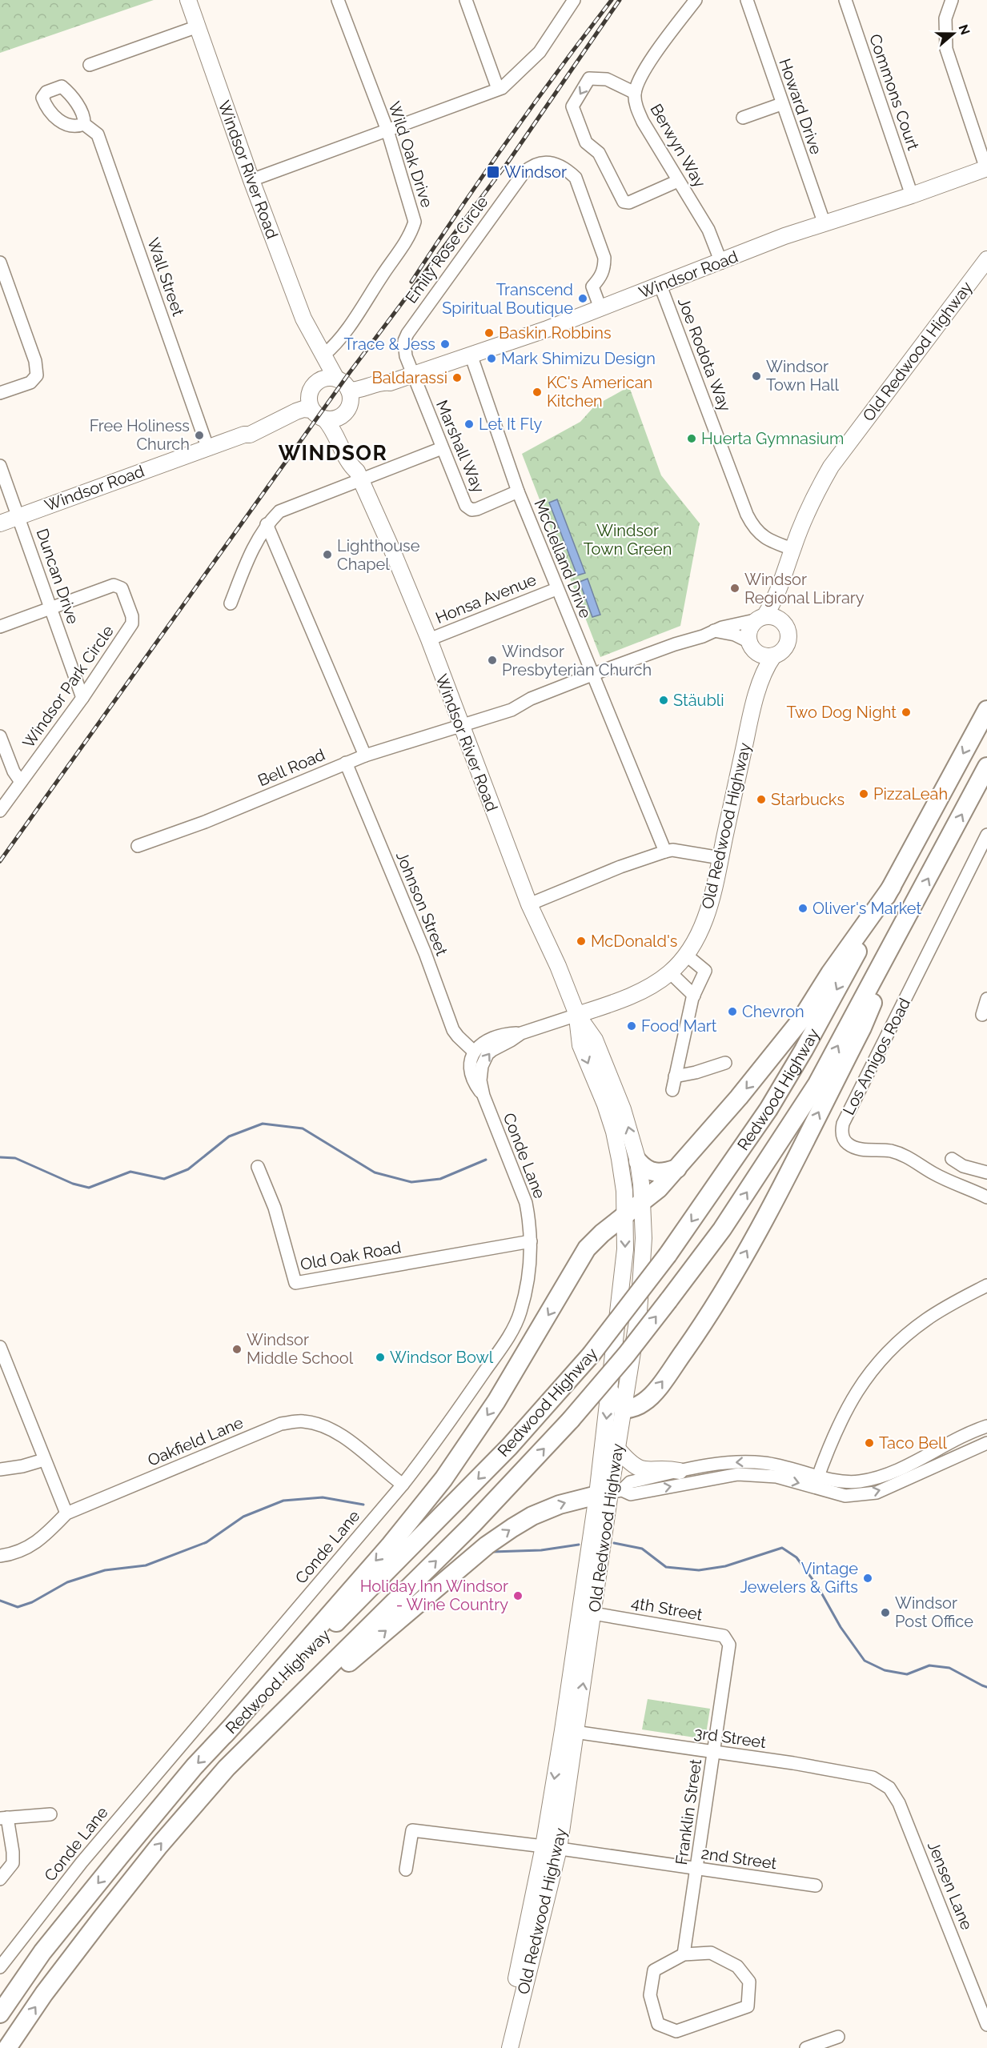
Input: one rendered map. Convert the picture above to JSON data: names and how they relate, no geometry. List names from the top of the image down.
{
  "streets": {
    "highway": ["Redwood Highway"],
    "main road": ["Windsor River Road", "Windsor Road", "Old Redwood Highway"],
    "street": [
      "Commons Court",
      "Howard Drive",
      "Berwyn Way",
      "Wild Oak Drive",
      "Emily Rose Circle",
      "Wall Street",
      "Joe Rodota Way",
      "Marshall Way",
      "McClelland Drive",
      "Duncan Drive",
      "Honsa Avenue",
      "Windsor Park Circle",
      "Bell Road",
      "Johnson Street",
      "Los Amigos Road",
      "Conde Lane",
      "Old Oak Road",
      "Oakfield Lane",
      "4th Street",
      "3rd Street",
      "Franklin Street",
      "2nd Street",
      "Jensen Lane"
    ]
  },
  "crossings": [
    ["Commons Court", "Windsor Road"],
    ["Howard Drive", "Windsor Road"],
    ["Berwyn Way", "Windsor Road"],
    ["Wild Oak Drive", "Windsor River Road"],
    ["Windsor River Road", "Windsor Road"],
    ["Windsor River Road", "Old Redwood Highway"],
    ["Windsor River Road", "Honsa Avenue"],
    ["Windsor River Road", "Bell Road"],
    ["Windsor River Road", "Conde Lane"],
    ["Emily Rose Circle", "Windsor Road"],
    ["Emily Rose Circle", "Marshall Way"],
    ["Windsor Road", "Wall Street"],
    ["Windsor Road", "Joe Rodota Way"],
    ["Windsor Road", "Marshall Way"],
    ["Windsor Road", "McClelland Drive"],
    ["Windsor Road", "Duncan Drive"],
    ["Old Redwood Highway", "Joe Rodota Way"],
    ["Old Redwood Highway", "Bell Road"],
    ["Old Redwood Highway", "Conde Lane"],
    ["Old Redwood Highway", "4th Street"],
    ["Old Redwood Highway", "3rd Street"],
    ["Old Redwood Highway", "2nd Street"],
    ["Marshall Way", "McClelland Drive"],
    ["McClelland Drive", "Honsa Avenue"],
    ["McClelland Drive", "Bell Road"],
    ["Duncan Drive", "Windsor Park Circle"],
    ["Bell Road", "Johnson Street"],
    ["Johnson Street", "Conde Lane"],
    ["Conde Lane", "Old Oak Road"],
    ["Conde Lane", "Oakfield Lane"],
    ["4th Street", "Franklin Street"],
    ["3rd Street", "Franklin Street"],
    ["3rd Street", "Jensen Lane"],
    ["Franklin Street", "2nd Street"]
  ],
  "districts": ["WINDSOR"],
  "parks": ["Windsor Town Green"],
  "places": {
    "transit": ["Windsor"],
    "other": [
      "Transcend Spiritual Boutique",
      "Baskin Robbins",
      "Trace & Jess",
      "Mark Shimizu Design",
      "Windsor Town Hall",
      "Baldarassi",
      "KC's American Kitchen",
      "Let It Fly",
      "Free Holiness Church",
      "Huerta Gymnasium",
      "Lighthouse Chapel",
      "Windsor Regional Library",
      "Windsor Presbyterian Church",
      "Stäubli",
      "Two Dog Night",
      "PizzaLeah",
      "Starbucks",
      "Oliver's Market",
      "McDonald's",
      "Chevron",
      "Food Mart",
      "Windsor Middle School",
      "Windsor Bowl",
      "Taco Bell",
      "Vintage Jewelers & Gifts",
      "Holiday Inn Windsor - Wine Country",
      "Windsor Post Office"
    ]
  },
  "north": "right"
}
